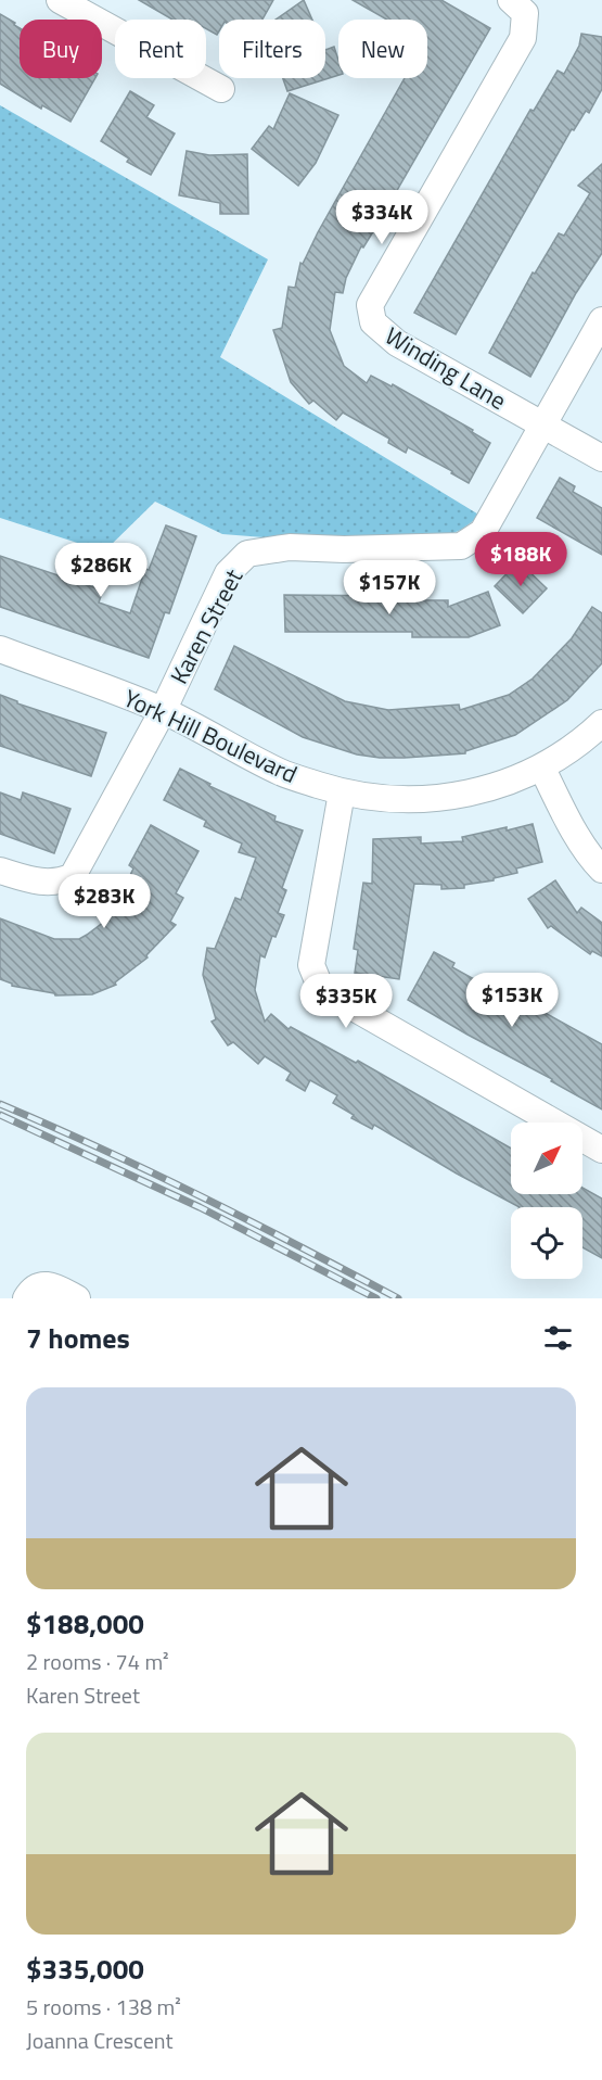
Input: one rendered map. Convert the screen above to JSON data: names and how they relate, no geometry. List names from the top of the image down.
{
  "streets": {
    "street": ["Winding Lane", "Karen Street", "York Hill Boulevard"]
  },
  "crossings": [
    ["Winding Lane", "Karen Street"],
    ["Karen Street", "York Hill Boulevard"]
  ],
  "north": "top right",
  "page": {
    "chip": [
      "Buy",
      "Rent",
      "Filters",
      "New"
    ],
    "price": [
      "$334K",
      "$188K",
      "$286K",
      "$157K",
      "$283K",
      "$153K",
      "$335K"
    ],
    "heading": "7 homes",
    "list": [
      {
        "name": "$188,000",
        "note": "2 rooms · 74 m² · Karen Street"
      },
      {
        "name": "$335,000",
        "note": "5 rooms · 138 m² · Joanna Crescent"
      }
    ]
  }
}
